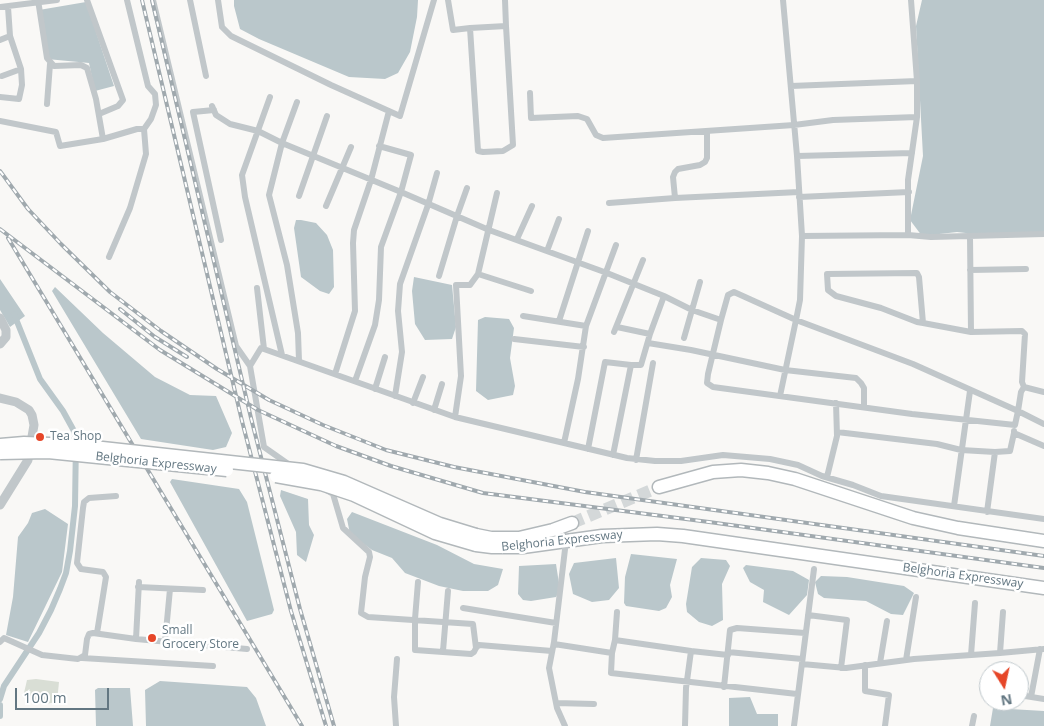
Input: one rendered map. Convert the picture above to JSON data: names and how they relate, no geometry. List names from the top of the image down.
{
  "streets": {
    "highway": ["Belghoria Expressway"]
  },
  "places": ["Tea Shop", "Small Grocery Store"],
  "scale_bar": "100 m",
  "north": "bottom"
}
